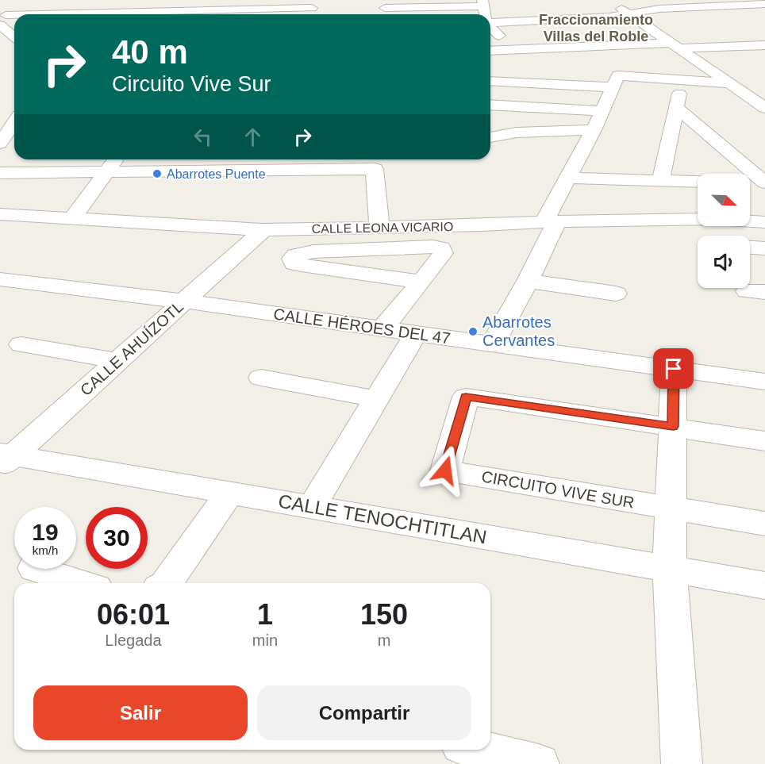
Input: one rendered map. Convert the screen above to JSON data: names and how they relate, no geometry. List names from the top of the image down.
{
  "streets": {
    "street": [
      "CALLE LEONA VICARIO",
      "CALLE HÉROES DEL 47",
      "CALLE AHUÍZOTL",
      "CIRCUITO VIVE SUR",
      "CALLE TENOCHTITLAN"
    ]
  },
  "crossings": [
    ["CALLE LEONA VICARIO", "CALLE AHUÍZOTL"],
    ["CALLE HÉROES DEL 47", "CALLE AHUÍZOTL"],
    ["CALLE AHUÍZOTL", "CALLE TENOCHTITLAN"]
  ],
  "districts": ["Fraccionamiento Villas del Roble"],
  "places": ["Abarrotes Puente", "Abarrotes Cervantes"],
  "north": "bottom right",
  "page": {
    "turn": ["40 m", "Circuito Vive Sur"],
    "speed": "19 km/h",
    "limit": "30",
    "eta": [
      "06:01",
      "Llegada",
      "1",
      "min",
      "150",
      "m"
    ],
    "buttons": ["Salir", "Compartir"]
  }
}
